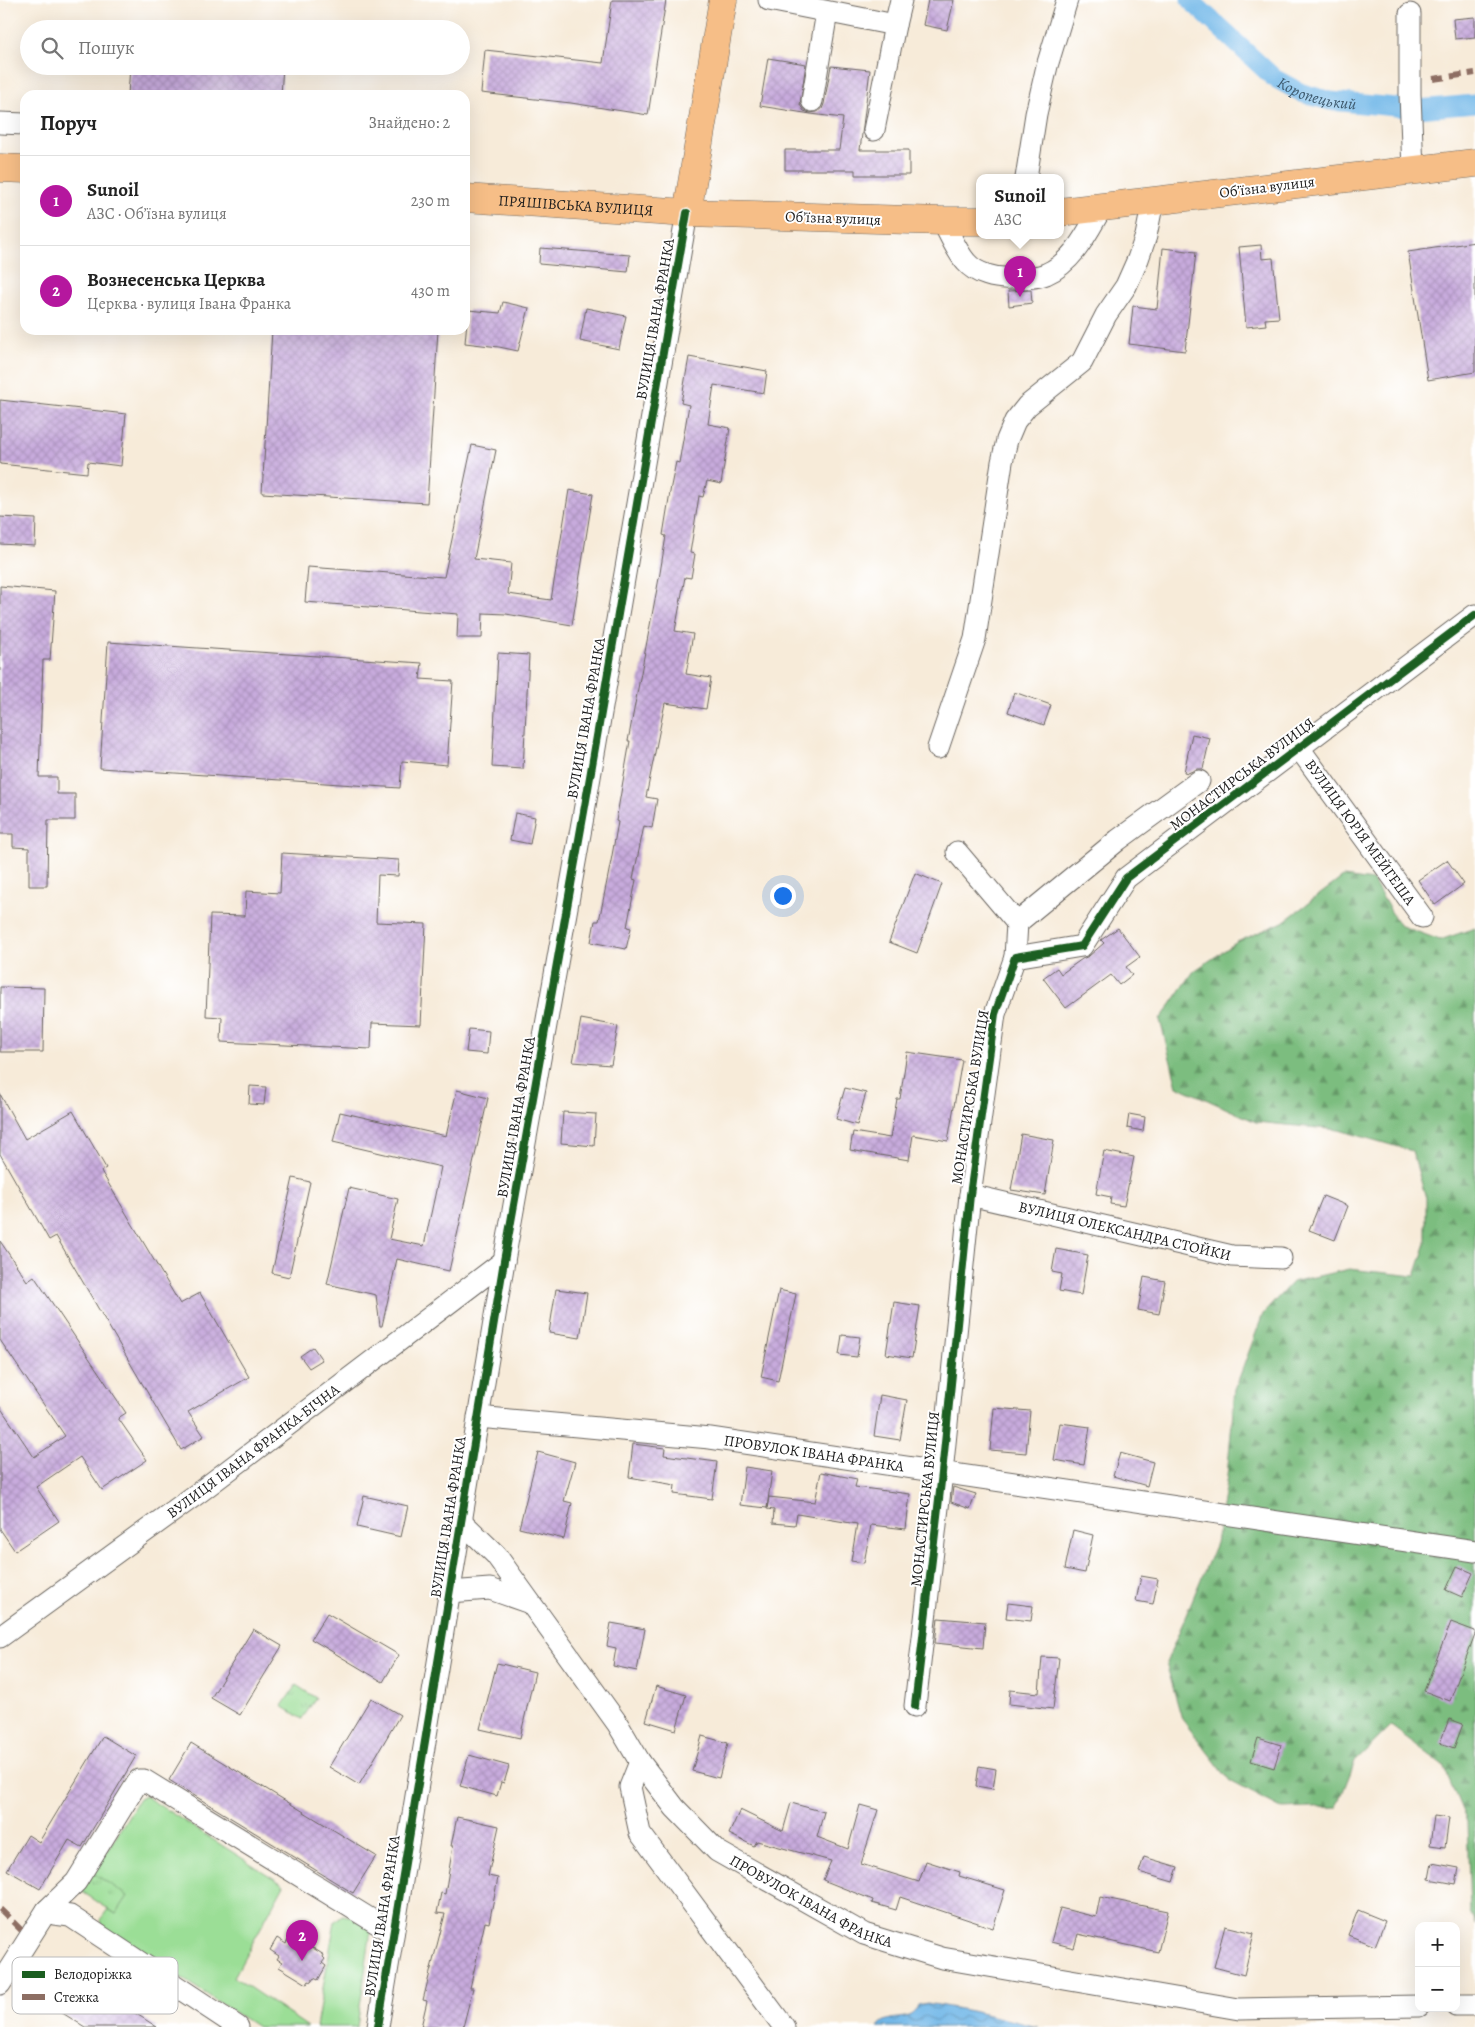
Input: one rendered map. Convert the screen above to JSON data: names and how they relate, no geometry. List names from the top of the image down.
{
  "streets": {
    "main road": ["Обʼїзна вулиця", "ПРЯШІВСЬКА ВУЛИЦЯ", "ВУЛИЦЯ ІВАНА ФРАНКА"],
    "street": [
      "МОНАСТИРСЬКА ВУЛИЦЯ",
      "ВУЛИЦЯ ЮРІЯ МЕЙГЕША",
      "ВУЛИЦЯ ОЛЕКСАНДРА СТОЙКИ",
      "ВУЛИЦЯ ІВАНА ФРАНКА-БІЧНА",
      "ПРОВУЛОК ІВАНА ФРАНКА"
    ]
  },
  "crossings": [
    ["Обʼїзна вулиця", "ПРЯШІВСЬКА ВУЛИЦЯ"],
    ["Обʼїзна вулиця", "ВУЛИЦЯ ІВАНА ФРАНКА"],
    ["ПРЯШІВСЬКА ВУЛИЦЯ", "ВУЛИЦЯ ІВАНА ФРАНКА"],
    ["ВУЛИЦЯ ІВАНА ФРАНКА", "ВУЛИЦЯ ІВАНА ФРАНКА-БІЧНА"],
    ["ВУЛИЦЯ ІВАНА ФРАНКА", "ПРОВУЛОК ІВАНА ФРАНКА"],
    ["МОНАСТИРСЬКА ВУЛИЦЯ", "ВУЛИЦЯ ЮРІЯ МЕЙГЕША"],
    ["МОНАСТИРСЬКА ВУЛИЦЯ", "ВУЛИЦЯ ОЛЕКСАНДРА СТОЙКИ"],
    ["МОНАСТИРСЬКА ВУЛИЦЯ", "ПРОВУЛОК ІВАНА ФРАНКА"]
  ],
  "water": ["Коропецький"],
  "legend": ["Велодоріжка", "Стежка"],
  "page": {
    "search": "Пошук",
    "heading": ["Поруч", "Знайдено: 2"],
    "list": [
      {
        "mark": "1",
        "name": "Sunoil",
        "note": "АЗС · Обʼїзна вулиця",
        "value": "230 m"
      },
      {
        "mark": "2",
        "name": "Вознесенська Церква",
        "note": "Церква · вулиця Івана Франка",
        "value": "430 m"
      }
    ],
    "popup": ["Sunoil", "АЗС"],
    "pins": ["1", "2"],
    "map_buttons": ["+", "−"]
  }
}
